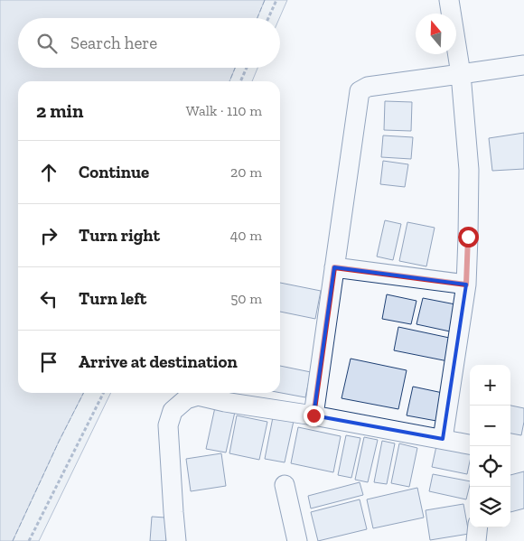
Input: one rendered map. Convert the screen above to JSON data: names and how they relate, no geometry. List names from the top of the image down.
{
  "north": "top",
  "page": {
    "search": "Search here",
    "heading": ["2 min", "Walk · 110 m"],
    "list": [
      ["Continue", "20 m"],
      ["Turn right", "40 m"],
      ["Turn left", "50 m"],
      "Arrive at destination"
    ],
    "map_buttons": ["+", "−"]
  }
}
